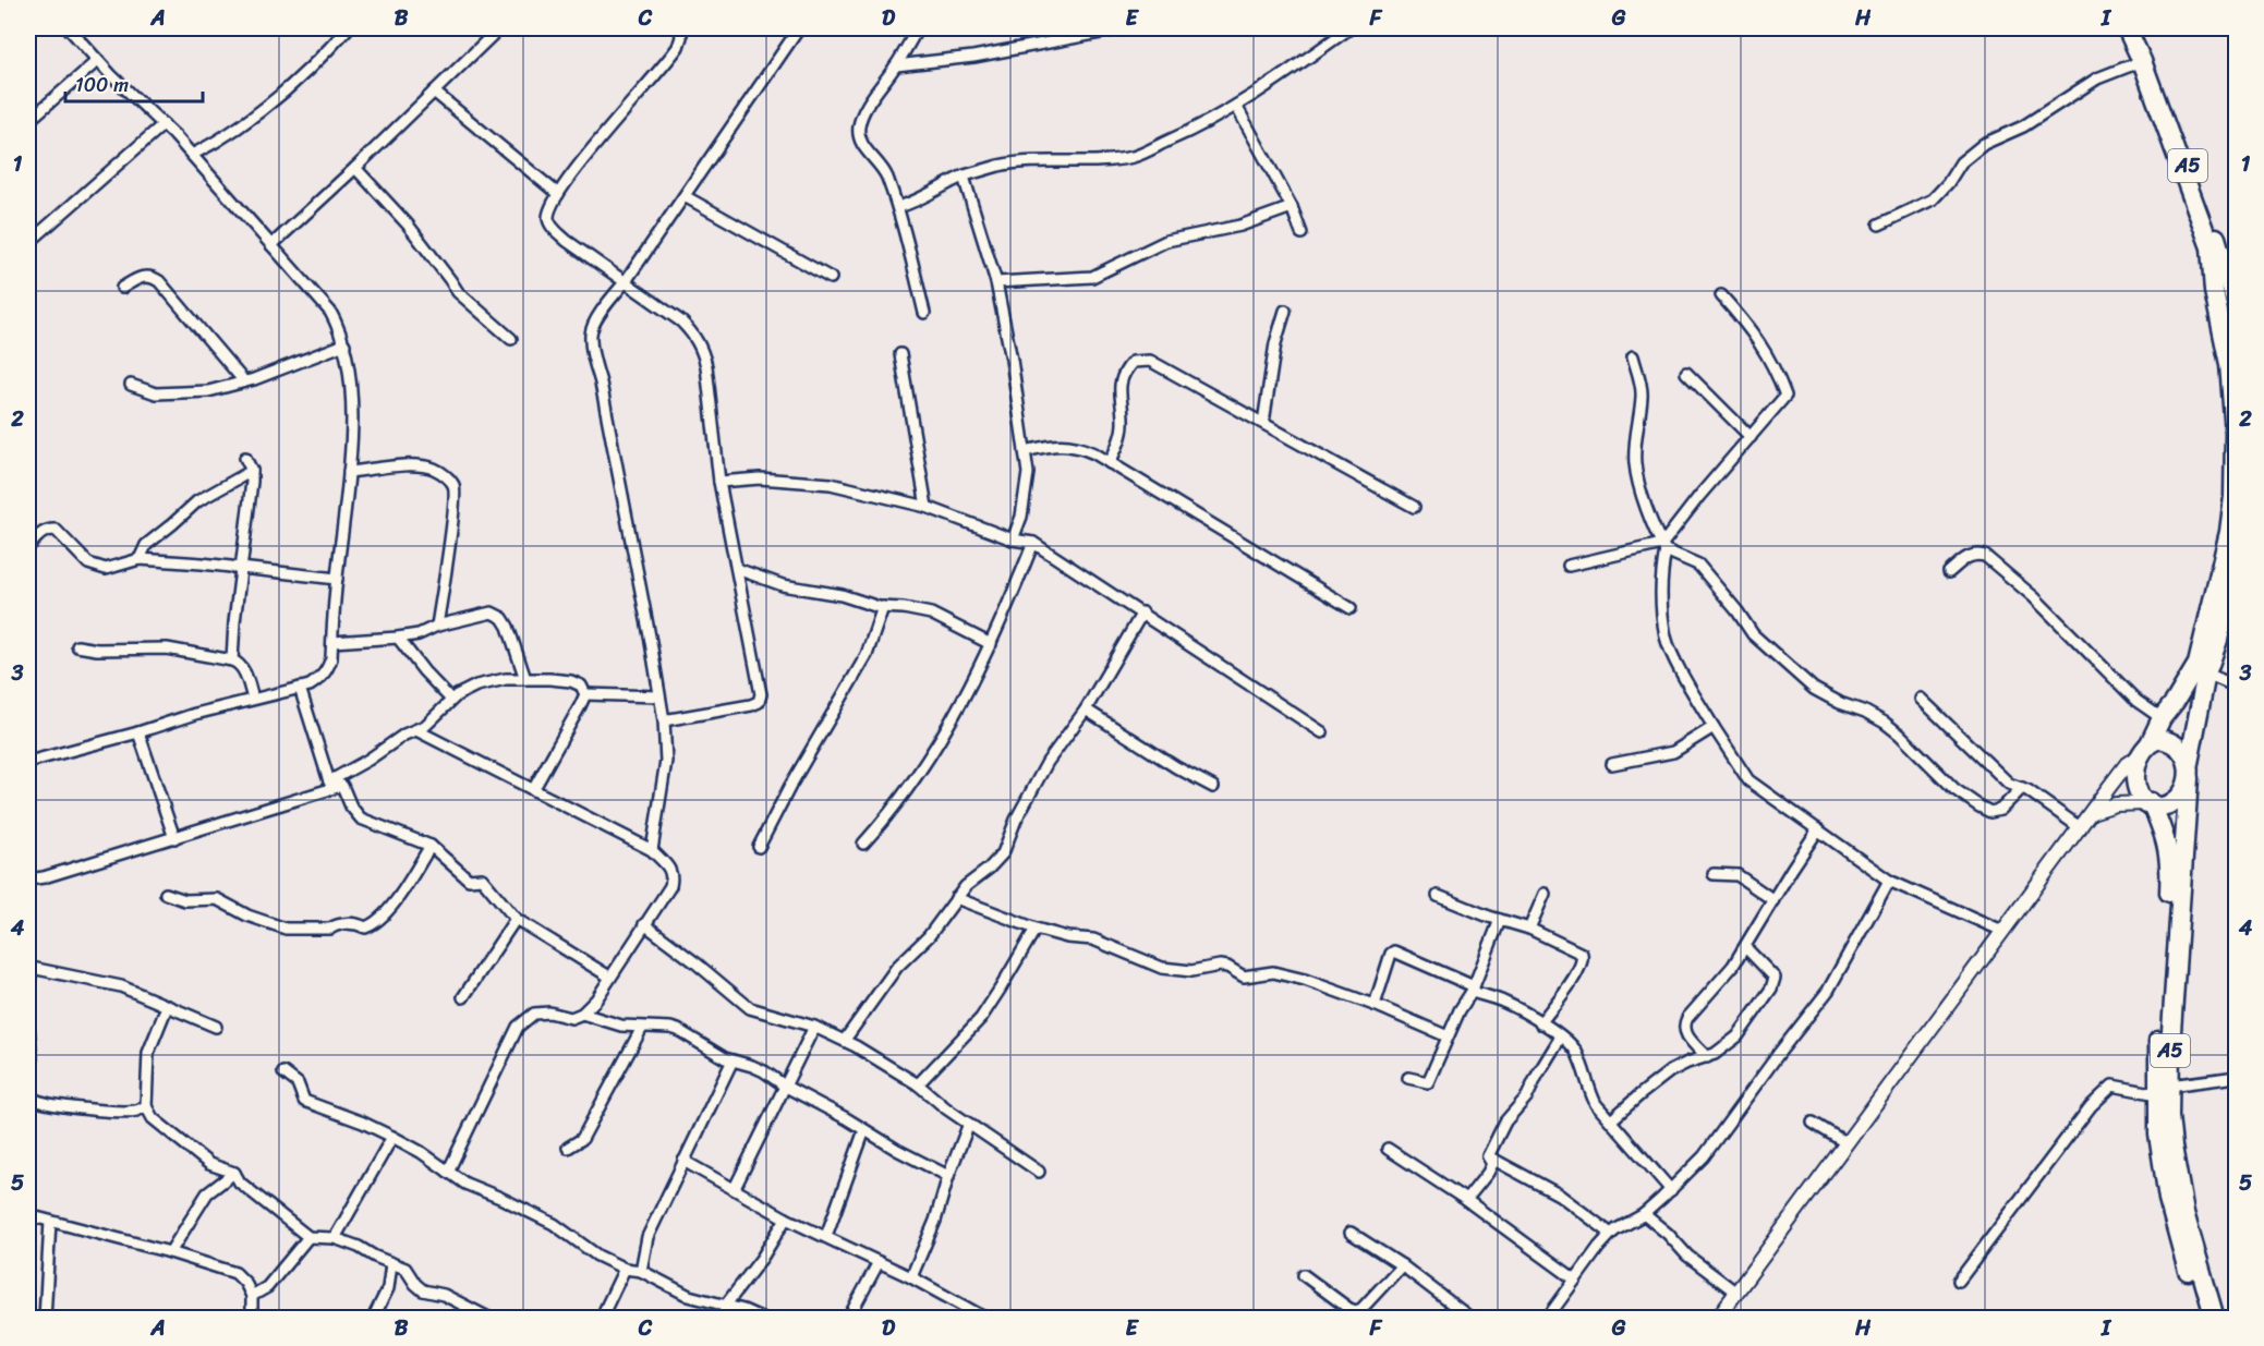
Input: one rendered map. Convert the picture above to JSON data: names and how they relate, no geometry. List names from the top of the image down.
{
  "streets": {
    "highway": ["A5"]
  },
  "scale_bar": "100 m",
  "grid": {
    "columns": [
      "A",
      "B",
      "C",
      "D",
      "E",
      "F",
      "G",
      "H",
      "I"
    ],
    "rows": [
      "1",
      "2",
      "3",
      "4",
      "5"
    ]
  }
}
